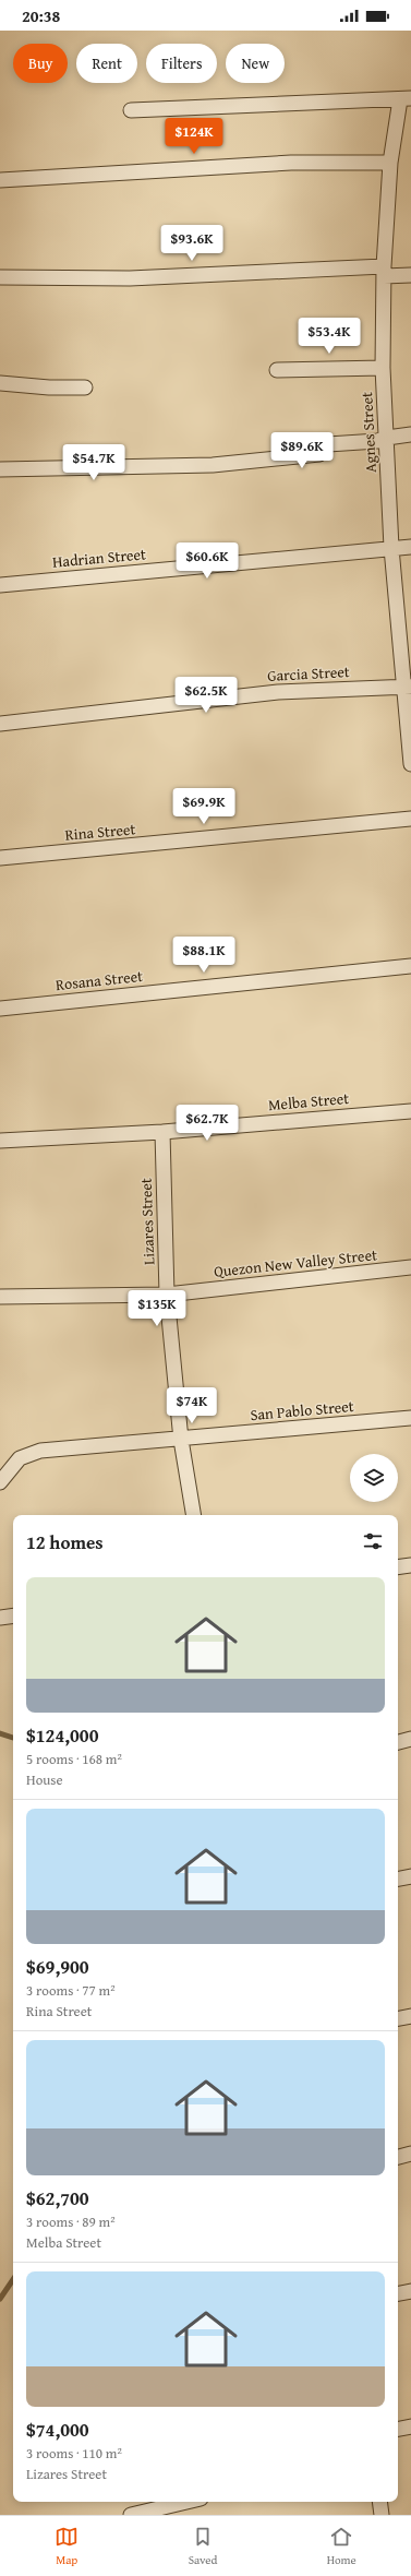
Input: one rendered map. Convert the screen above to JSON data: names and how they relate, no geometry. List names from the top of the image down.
{
  "streets": {
    "street": [
      "Agnes Street",
      "Hadrian Street",
      "Garcia Street",
      "Rina Street",
      "Rosana Street",
      "Melba Street",
      "Lizares Street",
      "Quezon New Valley Street",
      "San Pablo Street"
    ]
  },
  "crossings": [
    ["Agnes Street", "Hadrian Street"],
    ["Agnes Street", "Garcia Street"],
    ["Melba Street", "Lizares Street"],
    ["Lizares Street", "Quezon New Valley Street"],
    ["Lizares Street", "San Pablo Street"]
  ],
  "page": {
    "status": "20:38",
    "chip": [
      "Buy",
      "Rent",
      "Filters",
      "New"
    ],
    "price": [
      "$124K",
      "$93.6K",
      "$53.4K",
      "$89.6K",
      "$54.7K",
      "$60.6K",
      "$62.5K",
      "$69.9K",
      "$88.1K",
      "$62.7K",
      "$135K",
      "$74K"
    ],
    "heading": "12 homes",
    "list": [
      {
        "name": "$124,000",
        "note": "5 rooms · 168 m² · House"
      },
      {
        "name": "$69,900",
        "note": "3 rooms · 77 m² · Rina Street"
      },
      {
        "name": "$62,700",
        "note": "3 rooms · 89 m² · Melba Street"
      },
      {
        "name": "$74,000",
        "note": "3 rooms · 110 m² · Lizares Street"
      }
    ],
    "tabs": ["Map", "Saved", "Home"]
  }
}
